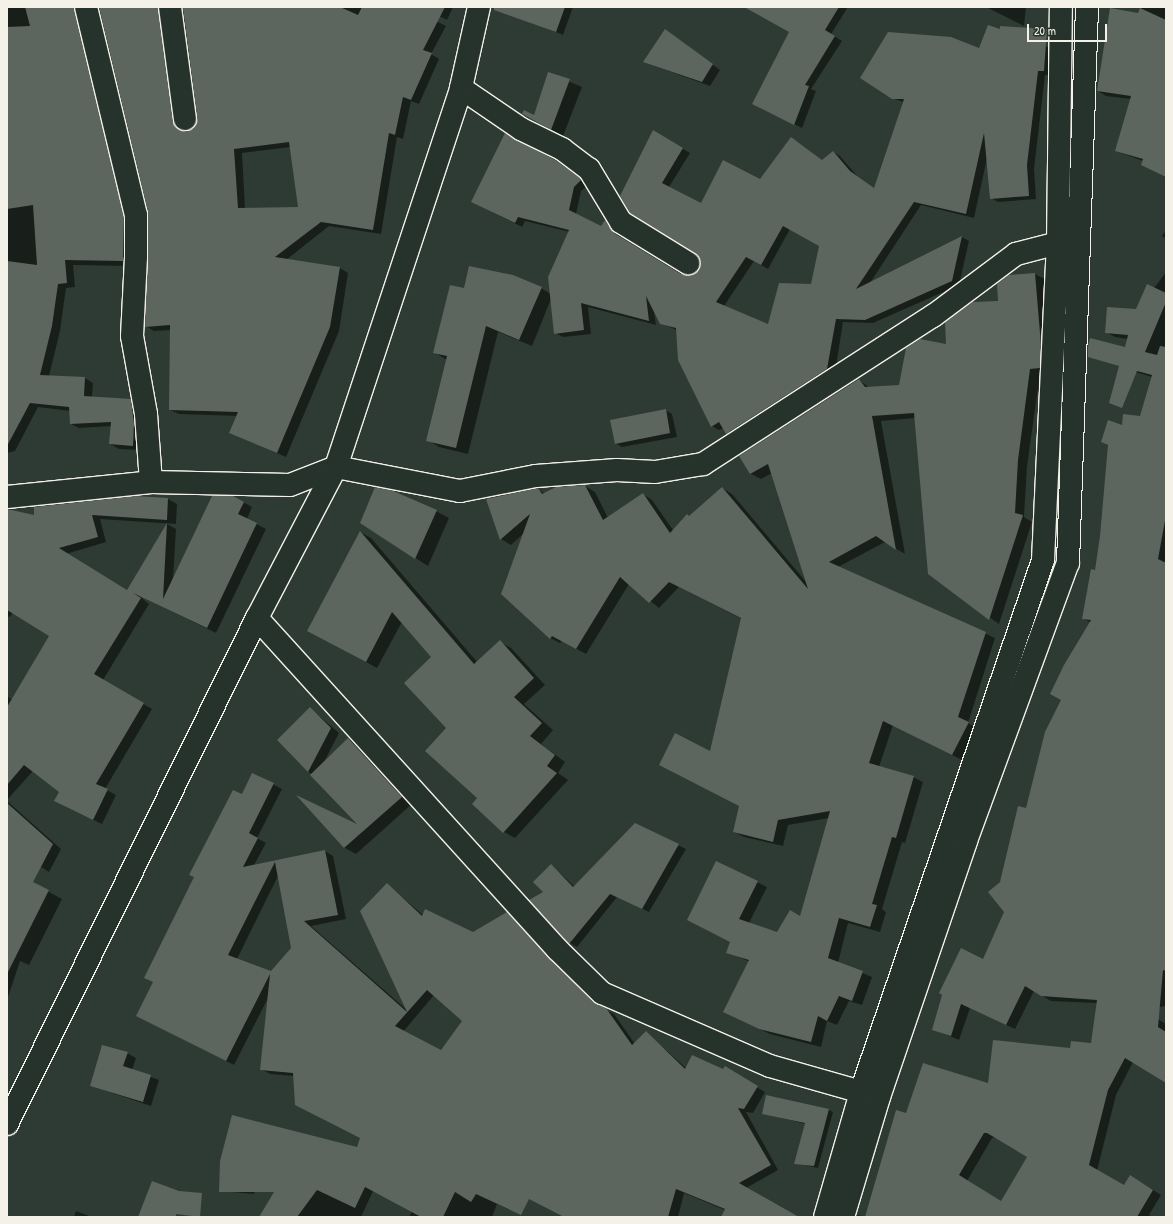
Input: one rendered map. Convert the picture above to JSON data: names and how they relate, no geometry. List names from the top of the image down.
{
  "scale_bar": "20 m"
}
